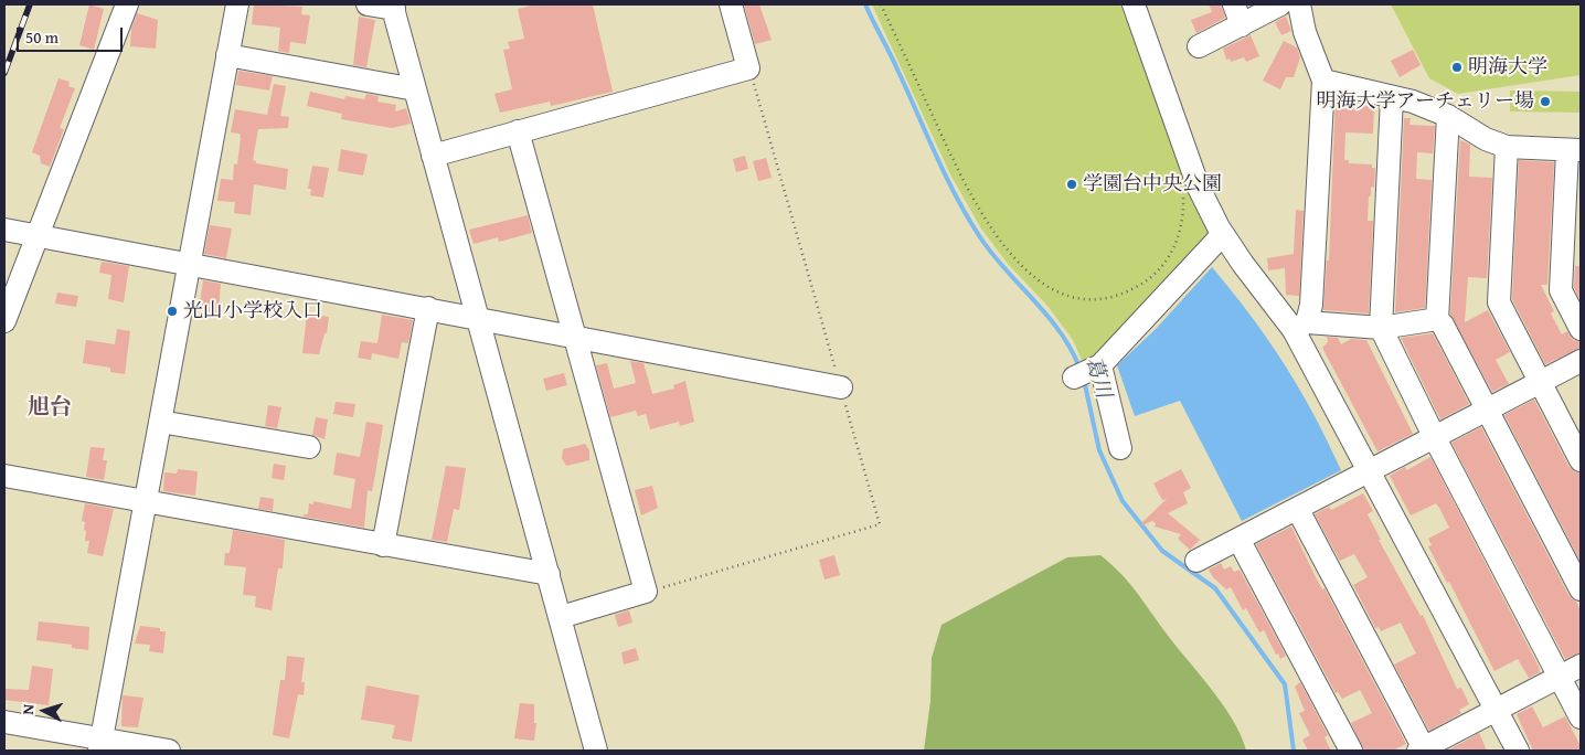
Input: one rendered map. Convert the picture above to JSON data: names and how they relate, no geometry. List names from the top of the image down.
{
  "districts": ["旭台"],
  "water": ["葛川"],
  "places": [
    "明海大学",
    "明海大学アーチェリー場",
    "学園台中央公園",
    "光山小学校入口"
  ],
  "scale_bar": "50 m",
  "north": "left"
}
